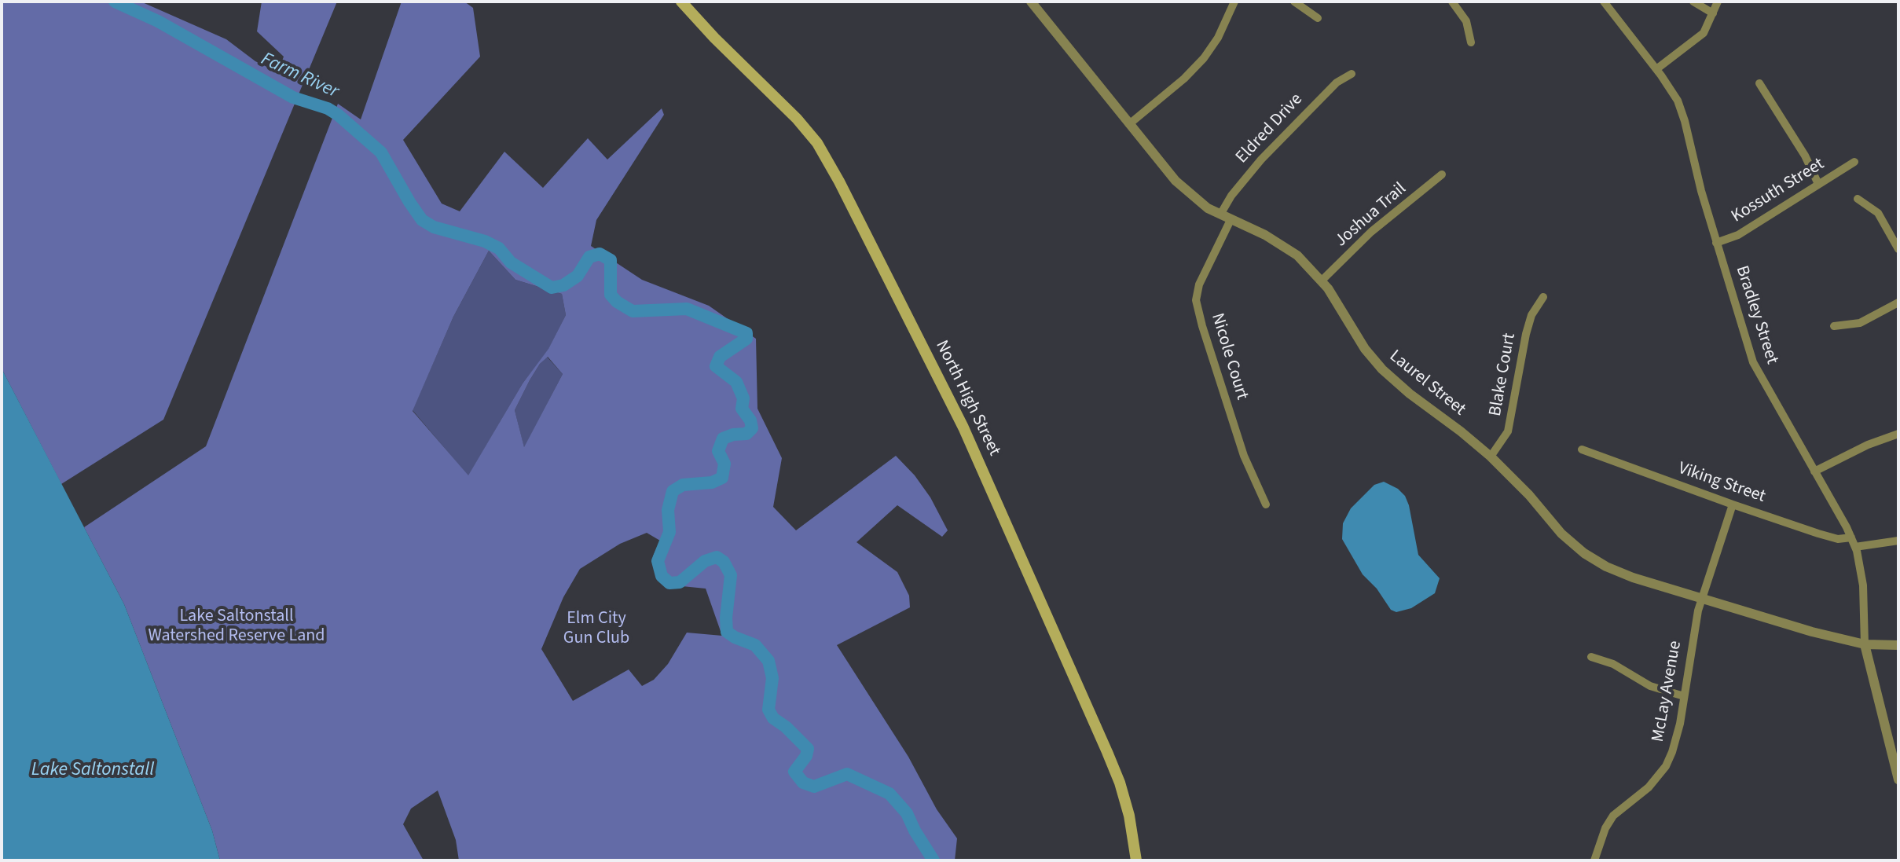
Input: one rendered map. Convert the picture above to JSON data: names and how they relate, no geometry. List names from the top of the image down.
{
  "streets": {
    "main road": ["North High Street"],
    "street": [
      "Eldred Drive",
      "Kossuth Street",
      "Joshua Trail",
      "Bradley Street",
      "Nicole Court",
      "Blake Court",
      "Laurel Street",
      "Viking Street",
      "McLay Avenue"
    ]
  },
  "crossings": [
    ["Eldred Drive", "Laurel Street"],
    ["Kossuth Street", "Bradley Street"],
    ["Joshua Trail", "Laurel Street"],
    ["Bradley Street", "Laurel Street"],
    ["Bradley Street", "Viking Street"],
    ["Nicole Court", "Laurel Street"],
    ["Blake Court", "Laurel Street"],
    ["Laurel Street", "McLay Avenue"],
    ["Viking Street", "McLay Avenue"]
  ],
  "water": ["Farm River", "Lake Saltonstall"],
  "parks": ["Lake Saltonstall Watershed Reserve Land", "Elm City Gun Club"]
}
